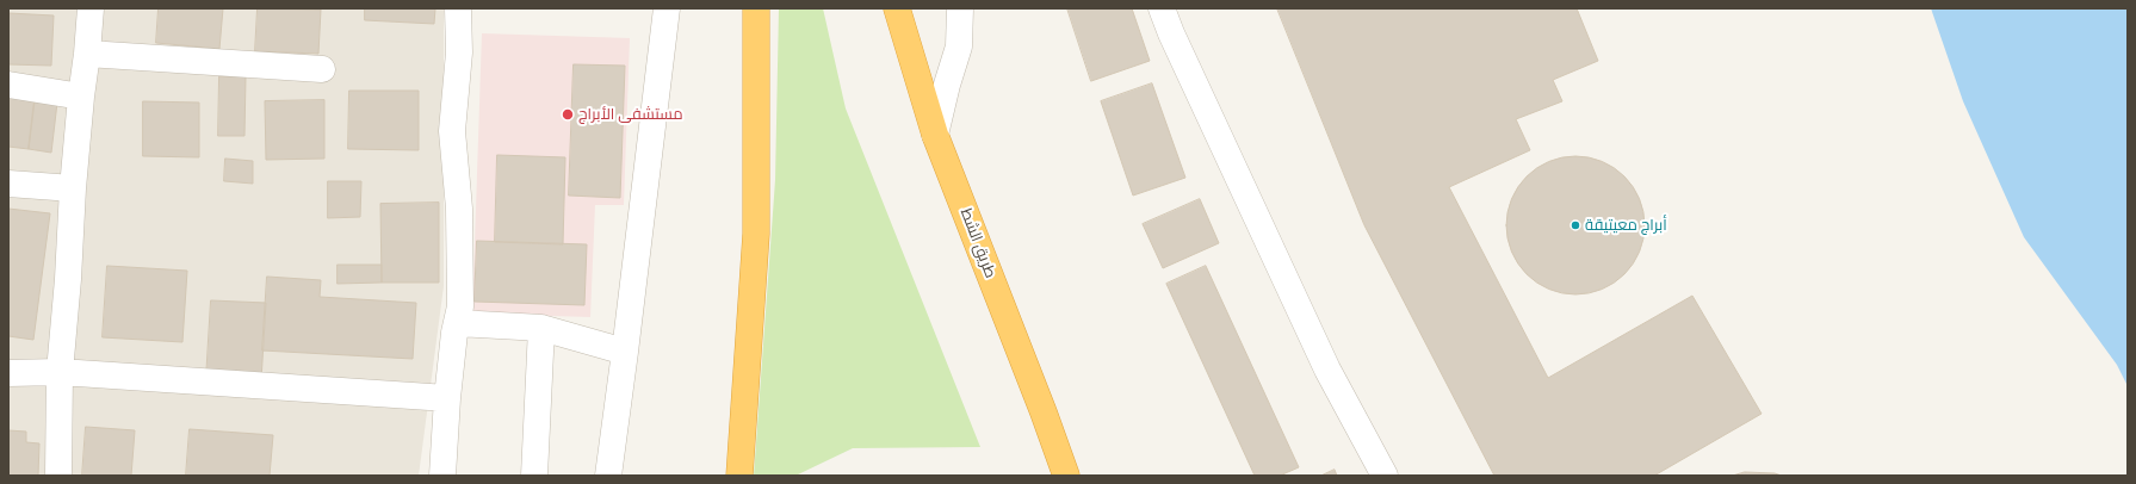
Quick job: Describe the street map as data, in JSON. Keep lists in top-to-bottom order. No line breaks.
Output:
{"streets":{"highway":["طريق الشط"]},"places":["مستشفى الأبراج","أبراج معيتيقة"]}
